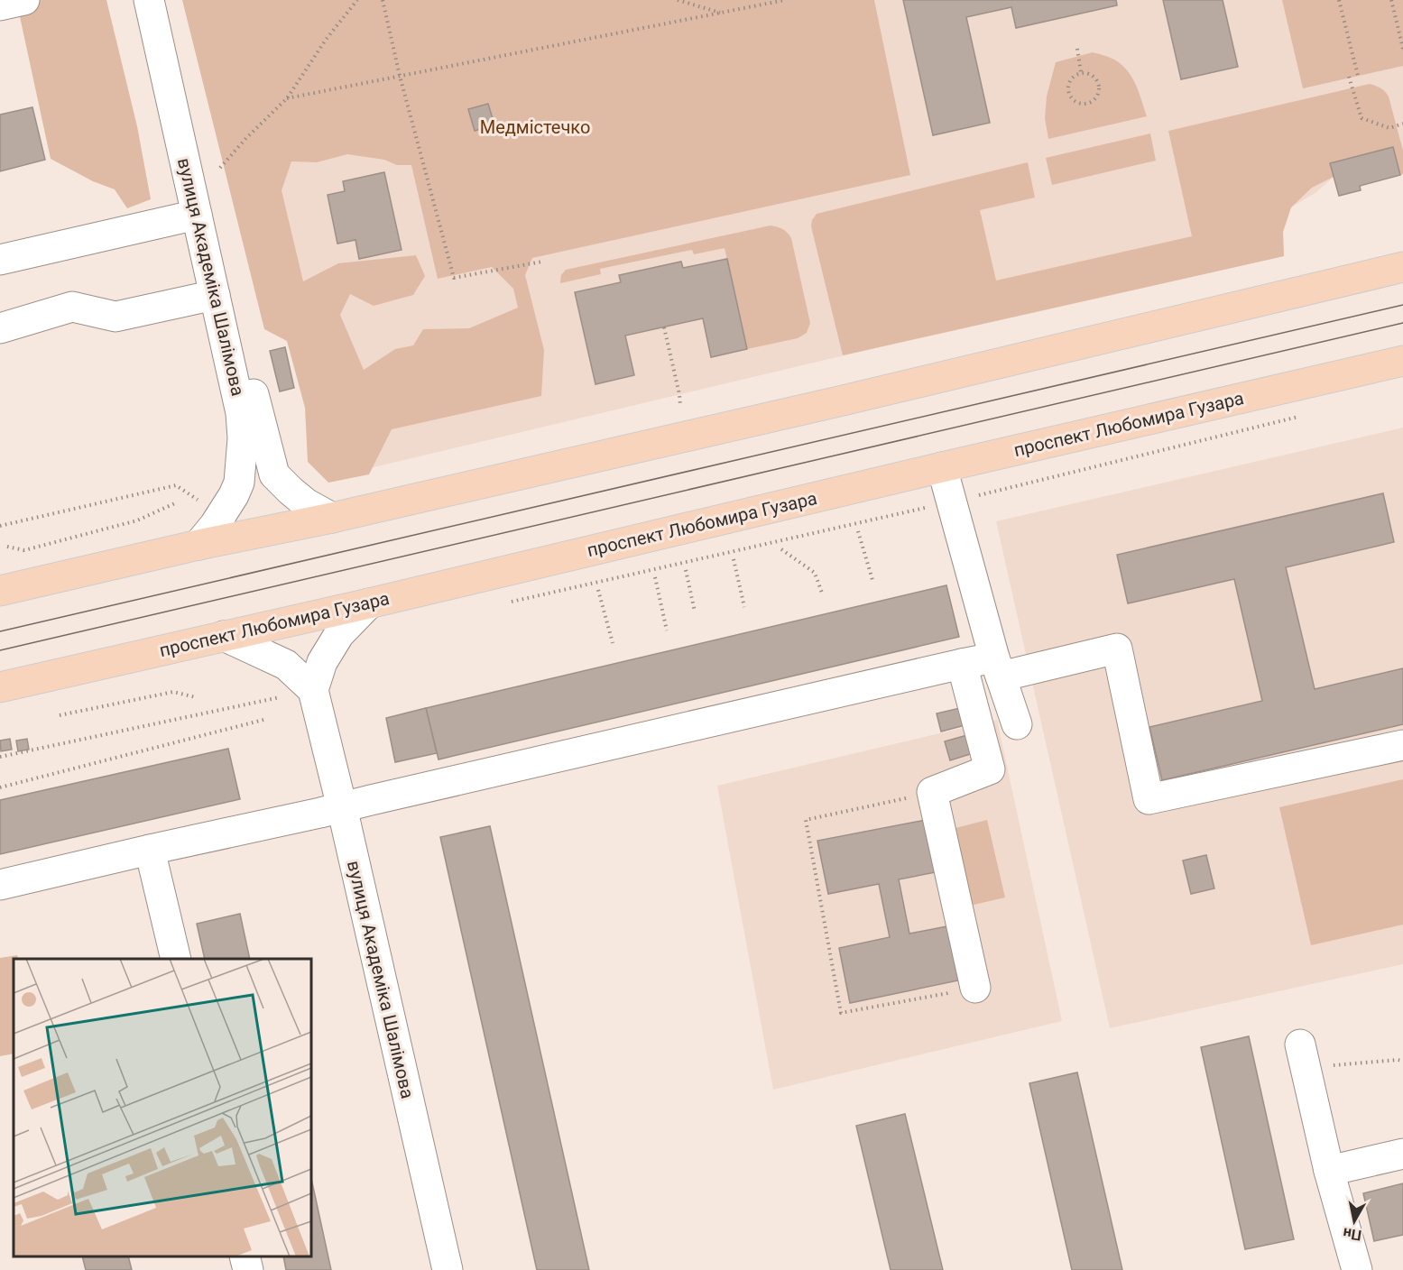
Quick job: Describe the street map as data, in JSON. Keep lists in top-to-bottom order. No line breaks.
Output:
{"streets":{"main road":["проспект Любомира Гузара"],"street":["вулиця Академіка Шалімова"]},"parks":["Медмістечко"],"north":"bottom"}
